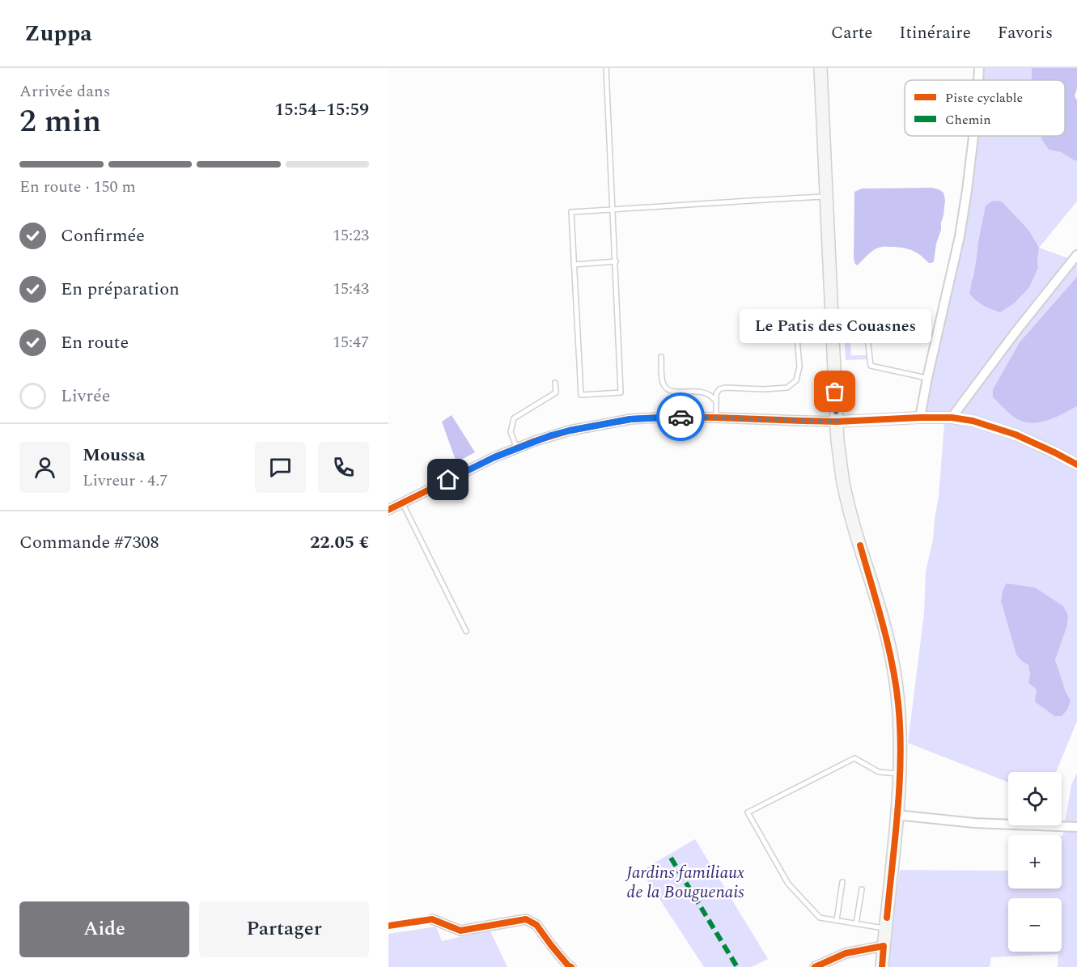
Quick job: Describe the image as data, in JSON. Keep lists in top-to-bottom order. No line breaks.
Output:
{"parks":["Jardins familiaux de la Bouguenais"],"places":["Le Patis des Couasnes"],"legend":["Piste cyclable","Chemin"],"page":{"header":"Zuppa","nav":["Carte","Itinéraire","Favoris"],"heading":["2 min","Arrivée dans","15:54–15:59"],"panel":["Moussa","Livreur · 4.7","Commande #7308","22.05 €"],"bar":"En route · 150 m","list":[["Confirmée","15:23"],["En préparation","15:43"],["En route","15:47"],"Livrée"],"bubble":"Le Patis des Couasnes","map_buttons":["+","−"],"buttons":["Aide","Partager"]}}
